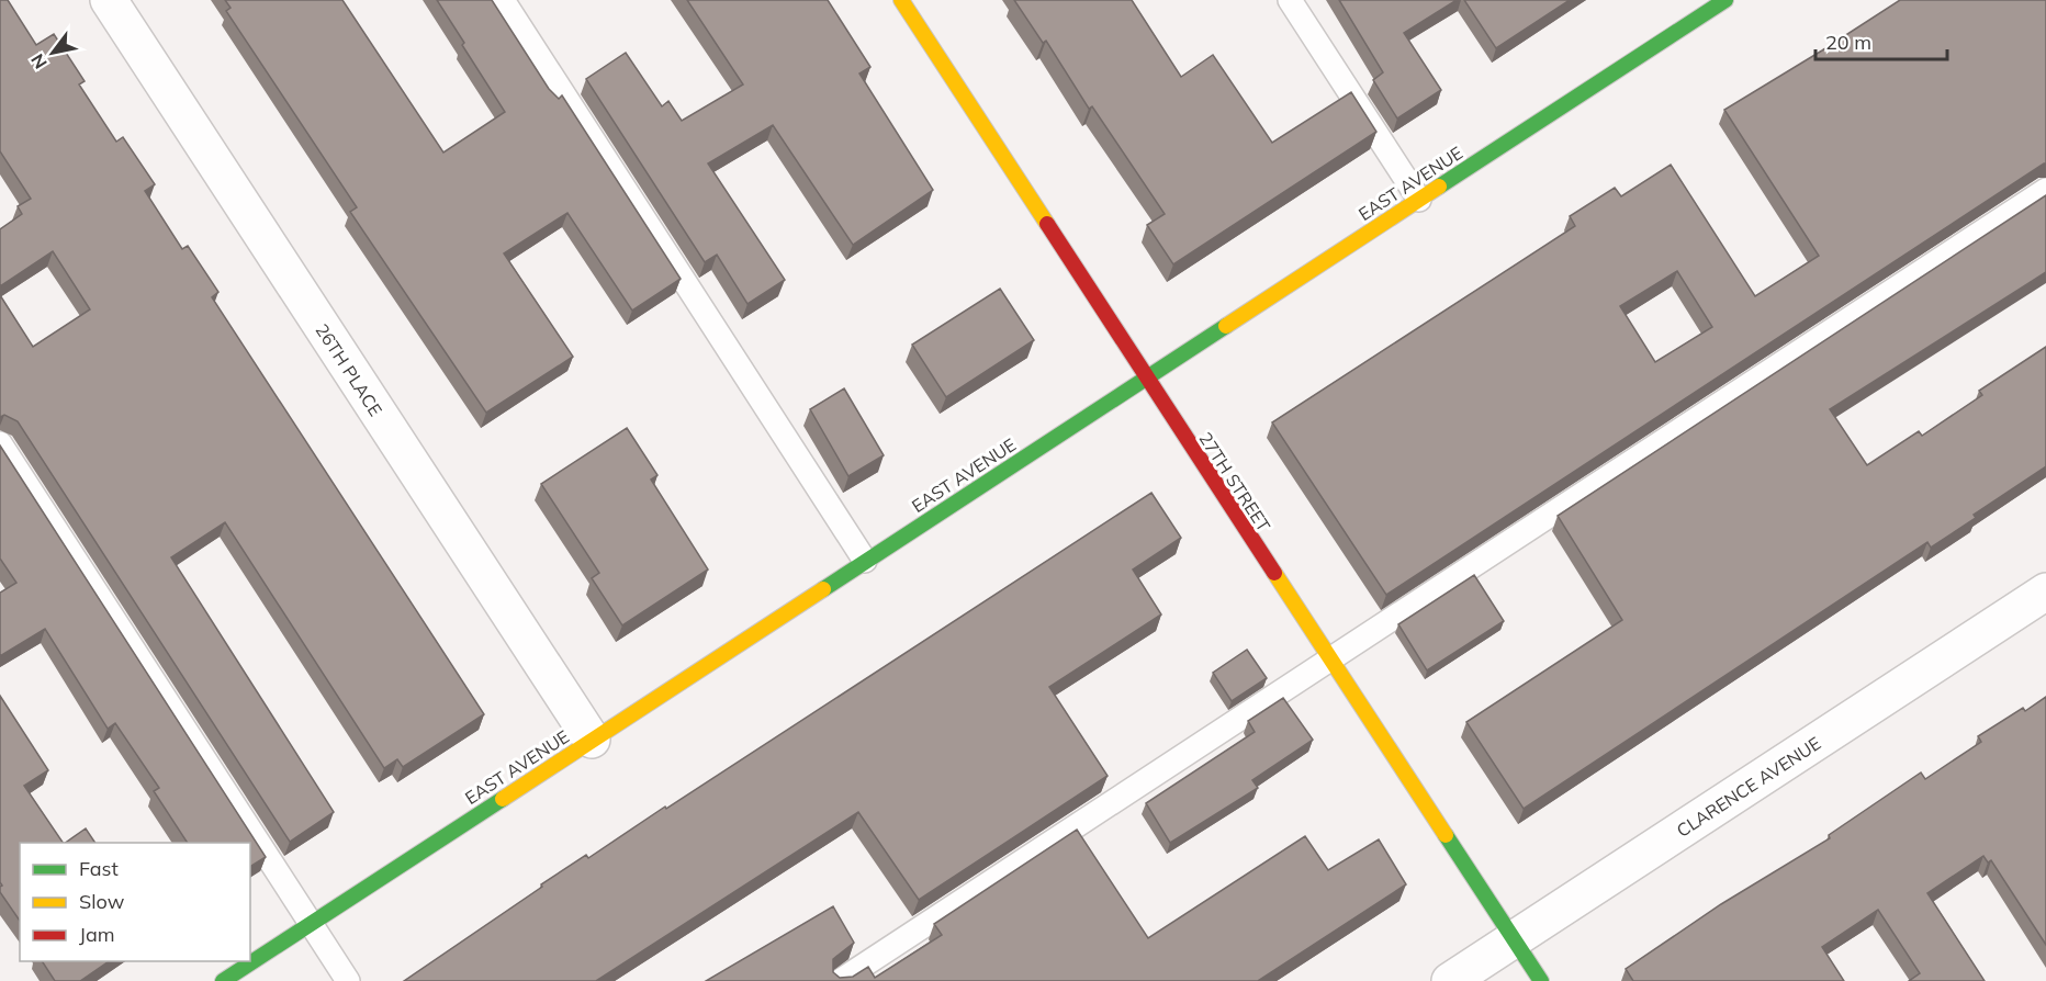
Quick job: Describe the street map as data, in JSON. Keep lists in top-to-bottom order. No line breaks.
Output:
{"streets":{"street":["EAST AVENUE","26TH PLACE","27TH STREET","CLARENCE AVENUE"]},"crossings":[["EAST AVENUE","26TH PLACE"],["EAST AVENUE","27TH STREET"],["27TH STREET","CLARENCE AVENUE"]],"legend":["Fast","Slow","Jam"],"scale_bar":"20 m","north":"bottom left"}
